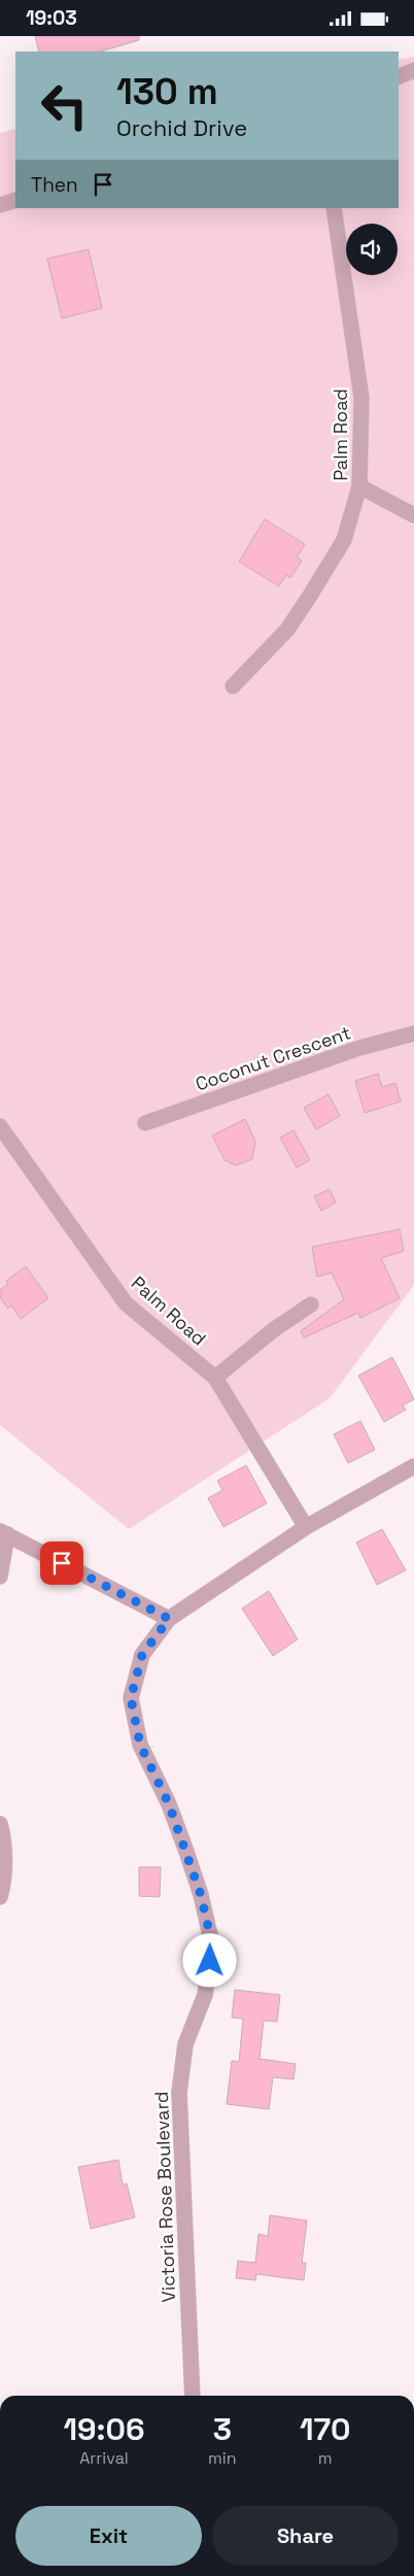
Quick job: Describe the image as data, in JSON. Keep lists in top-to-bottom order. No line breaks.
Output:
{"streets":{"street":["Palm Road","Coconut Crescent","Victoria Rose Boulevard"]},"crossings":[["Palm Road","Victoria Rose Boulevard"]],"page":{"status":"19:03","turn":["130 m","Orchid Drive"],"then":"Then","eta":["19:06","Arrival","3","min","170","m"],"buttons":["Exit","Share"]}}
